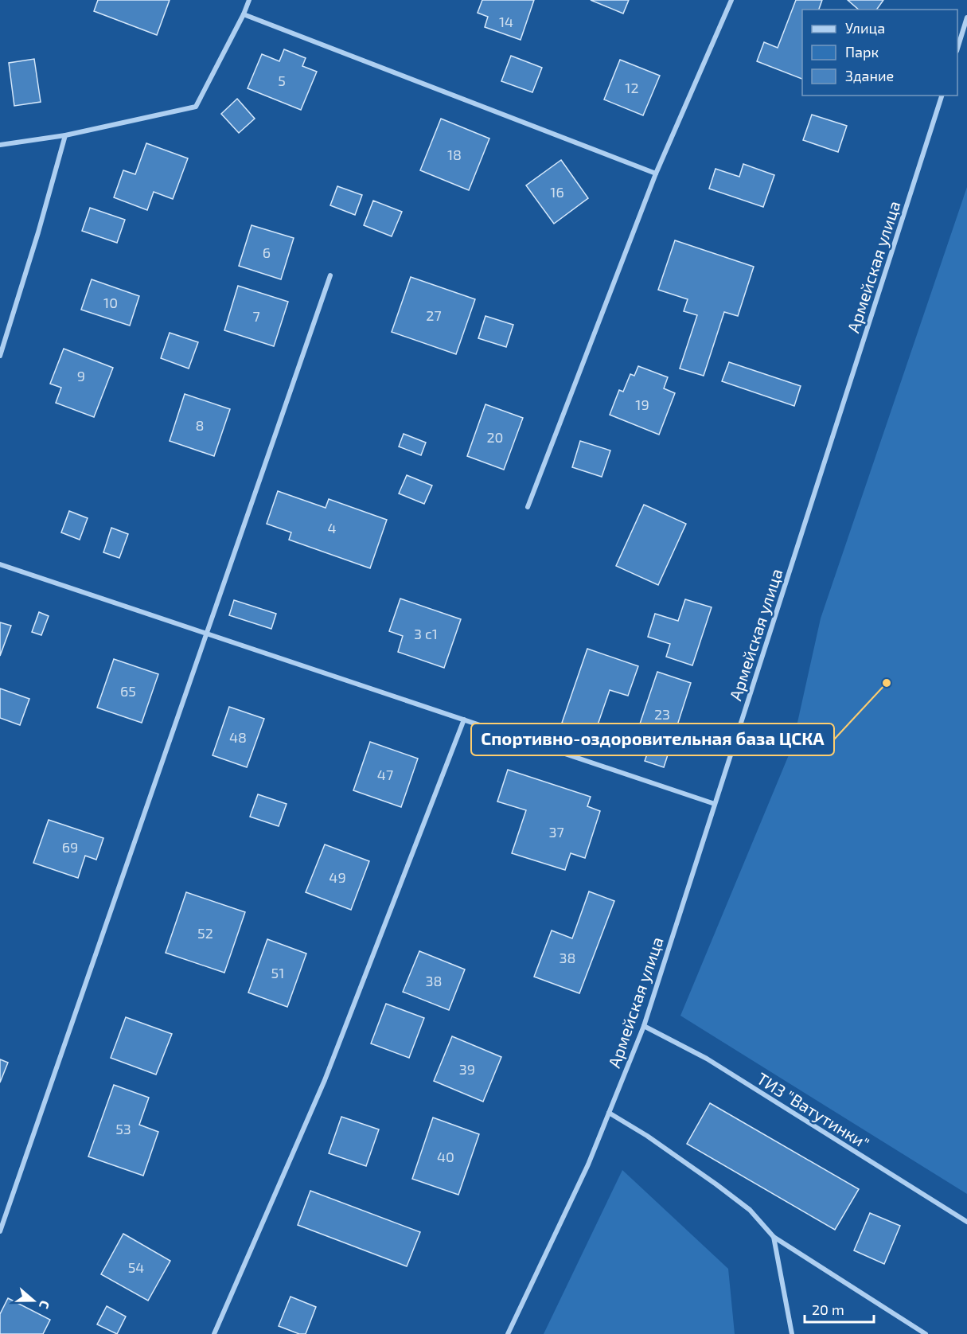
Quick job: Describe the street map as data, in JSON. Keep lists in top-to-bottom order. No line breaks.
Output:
{"streets":{"street":["Армейская улица","ТИЗ \"Ватутинки\""]},"crossings":[["Армейская улица","ТИЗ \"Ватутинки\""]],"places":["Спортивно-оздоровительная база ЦСКА"],"house_numbers":["14","5","12","18","16","6","10","27","7","9","19","8","20","4","3 с1","65","23","48","47","37","69","49","52","38","51","38","39","53","40","54"],"legend":["Улица","Парк","Здание"],"scale_bar":"20 m","north":"right"}
